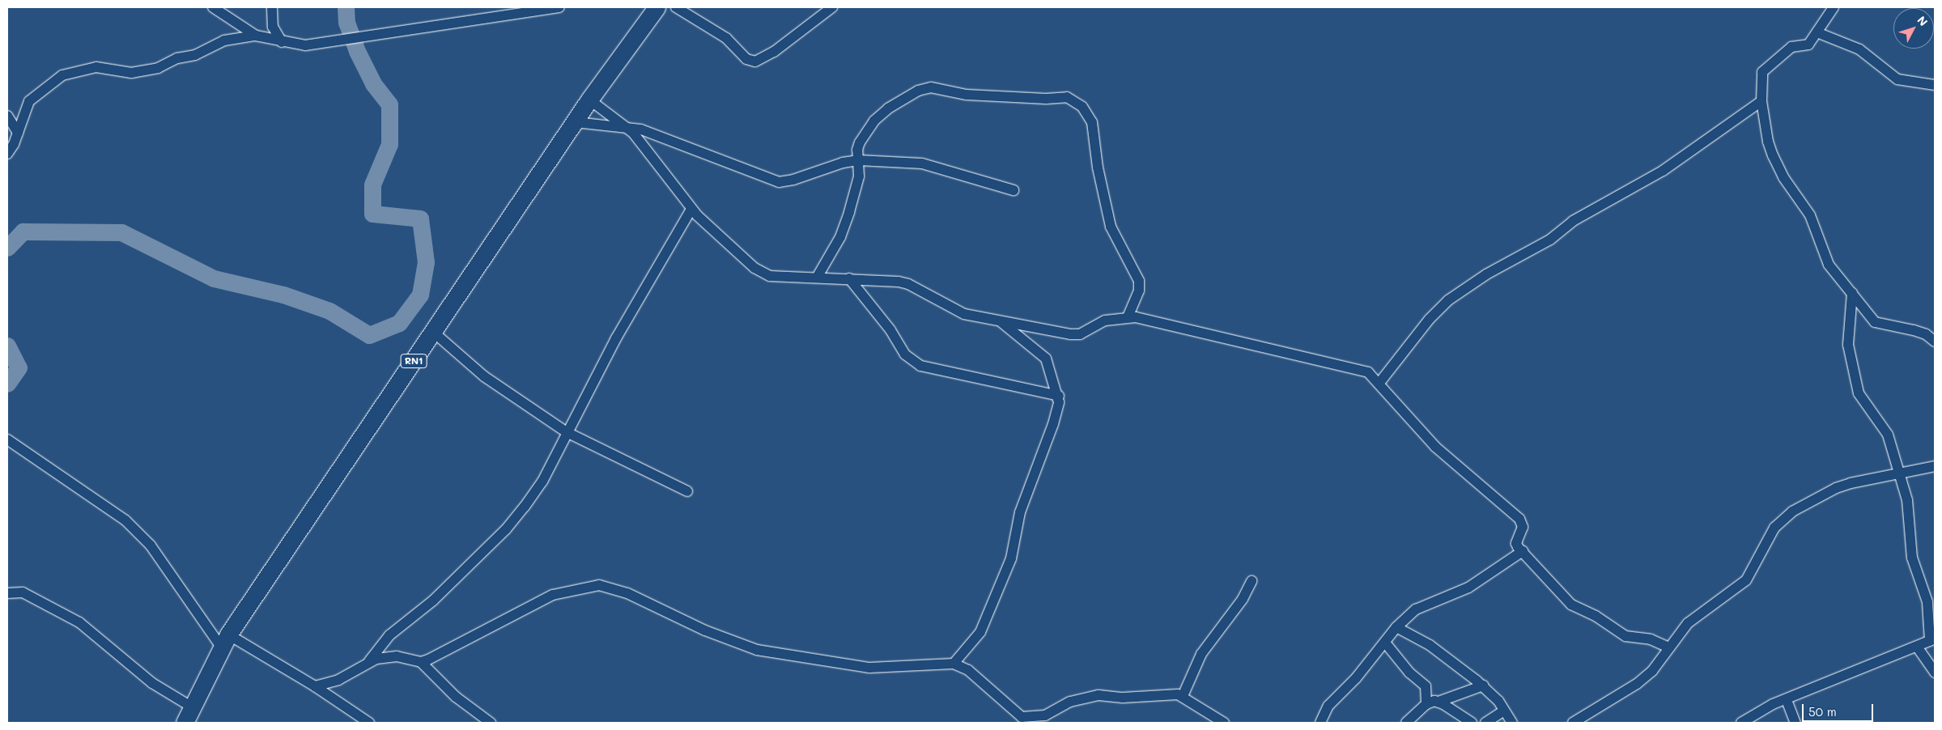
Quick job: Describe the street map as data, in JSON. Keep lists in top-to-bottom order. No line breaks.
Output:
{"streets":{"highway":["RN1"]},"scale_bar":"50 m","north":"top right"}
